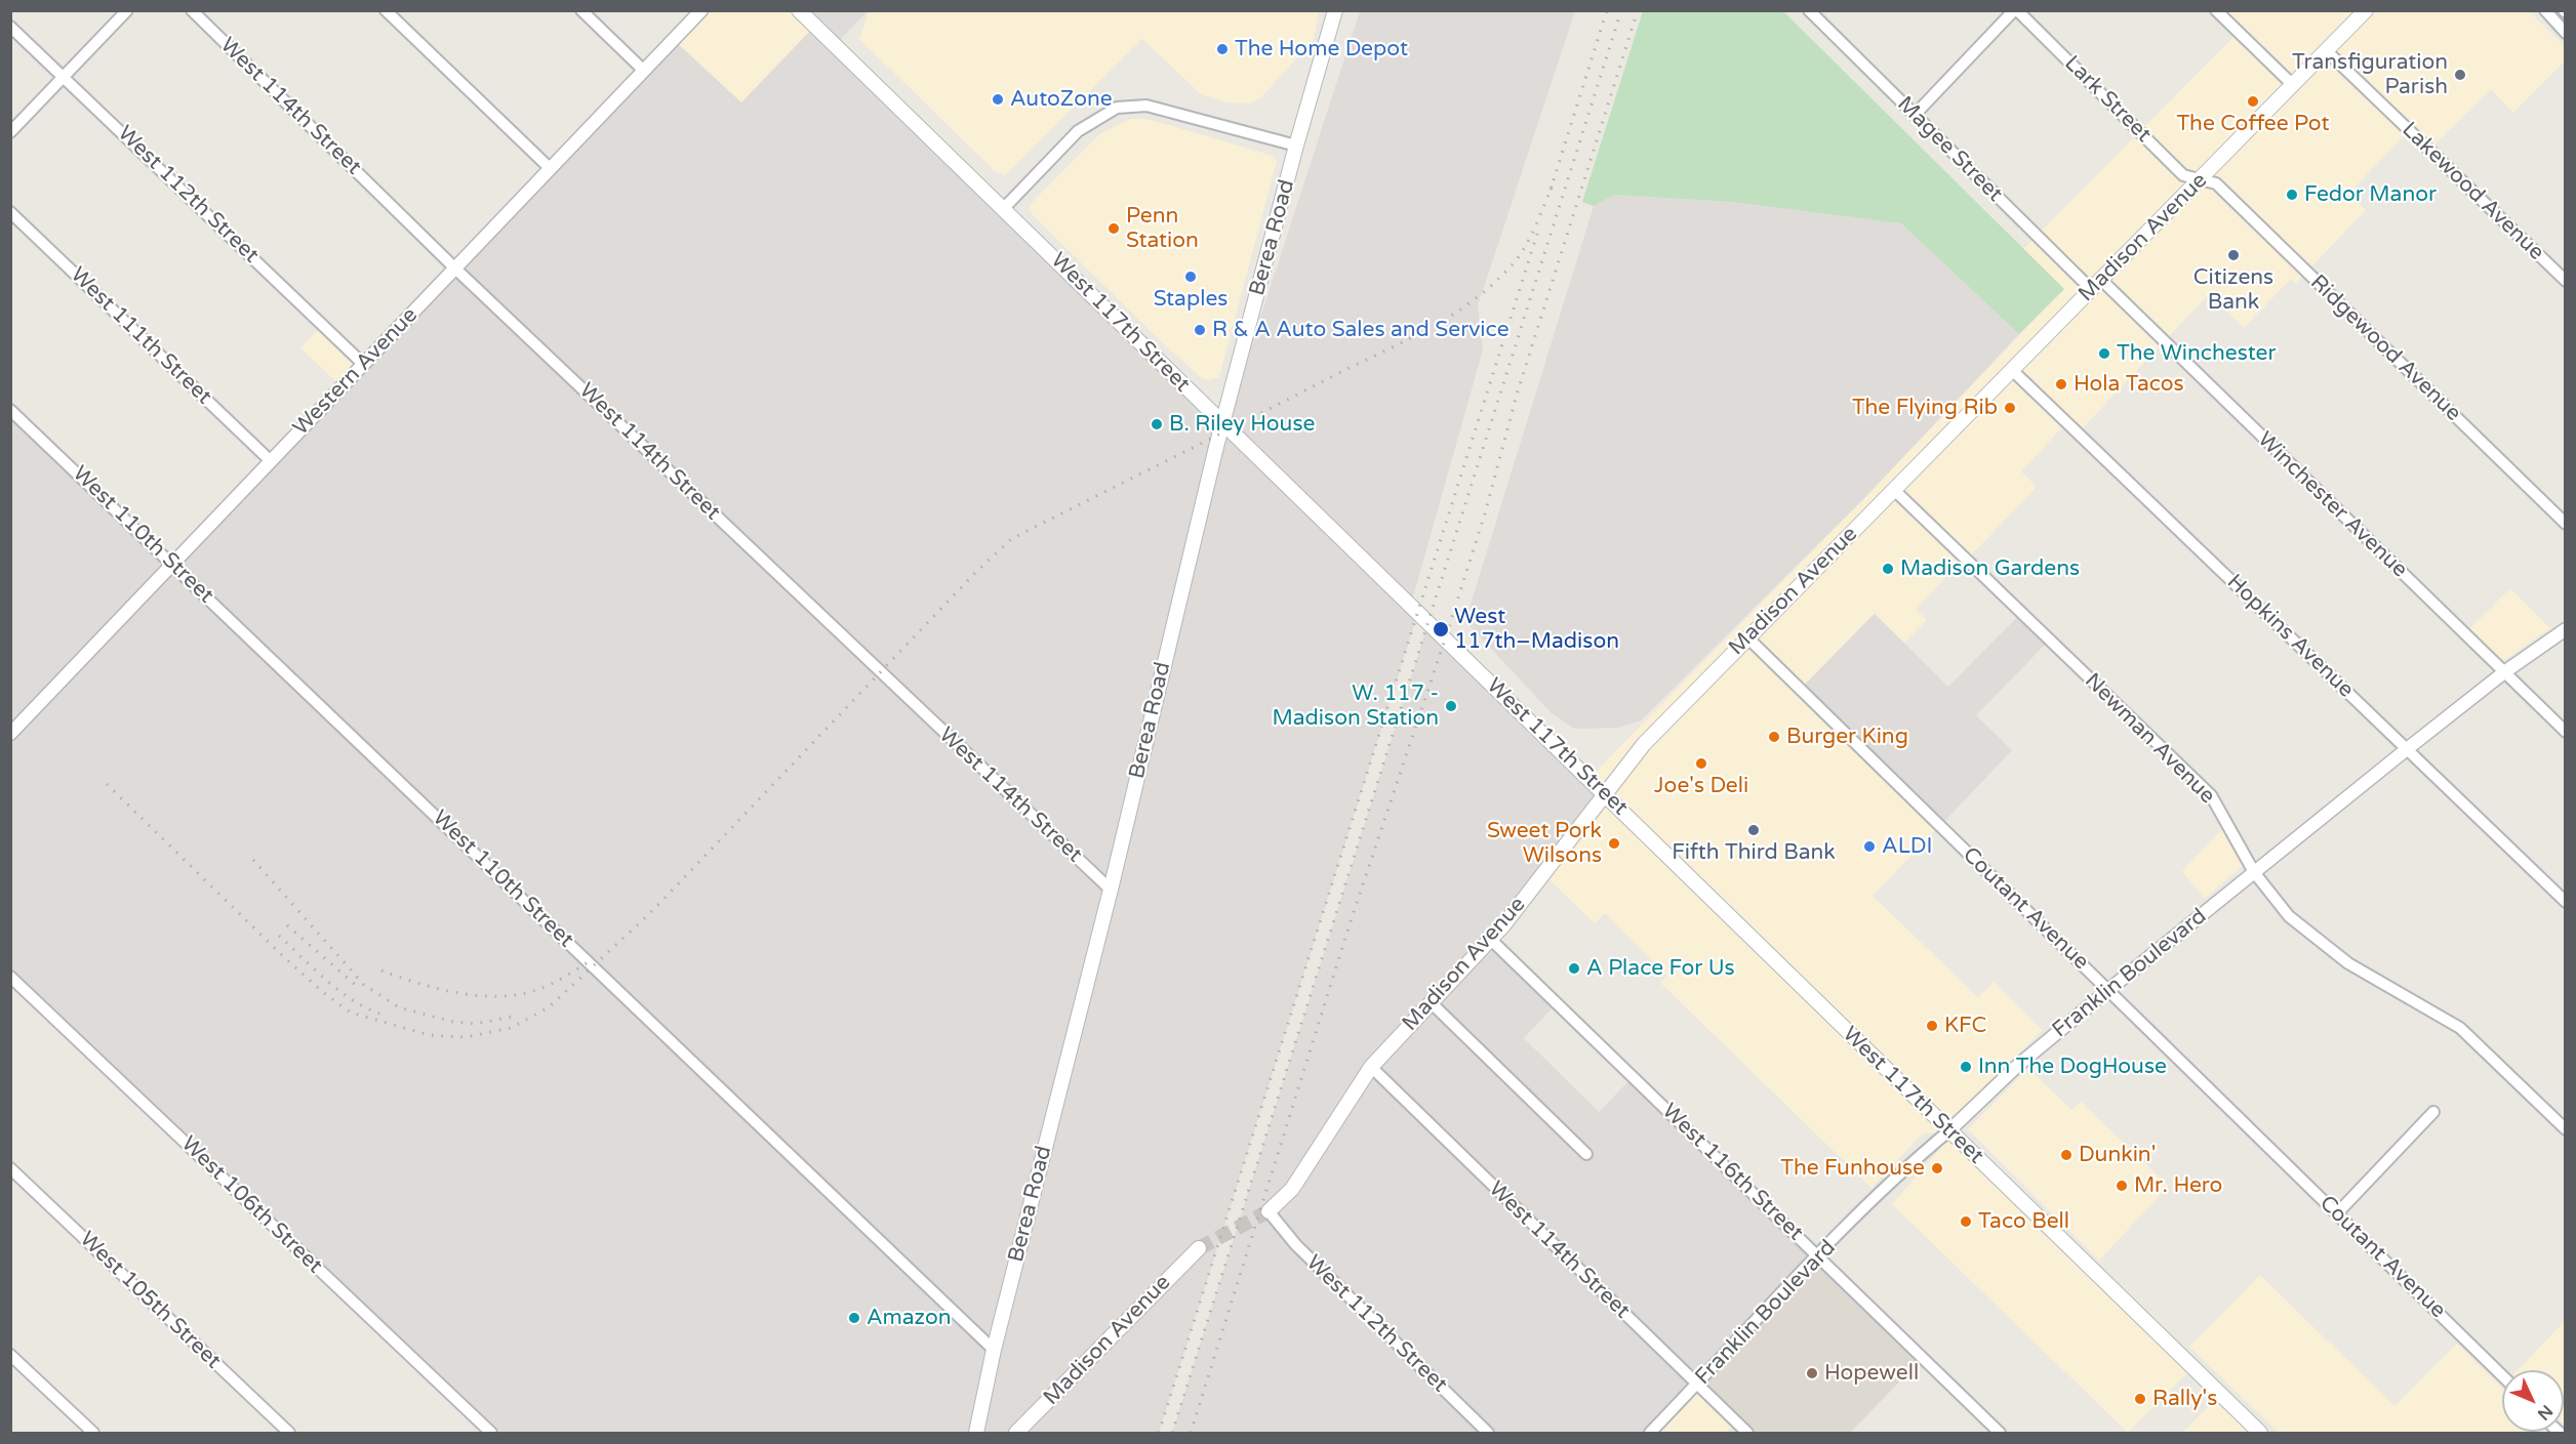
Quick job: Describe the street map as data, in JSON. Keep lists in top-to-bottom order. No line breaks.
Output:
{"streets":{"main road":["Berea Road","Madison Avenue","West 117th Street"],"street":["Lark Street","West 114th Street","Magee Street","Lakewood Avenue","West 112th Street","West 111th Street","Ridgewood Avenue","Western Avenue","Winchester Avenue","West 110th Street","Hopkins Avenue","Newman Avenue","Coutant Avenue","Franklin Boulevard","West 116th Street","West 106th Street","West 105th Street"]},"crossings":[["Lark Street","Madison Avenue"],["Lark Street","Ridgewood Avenue"],["West 114th Street","Berea Road"],["West 114th Street","Madison Avenue"],["West 114th Street","Western Avenue"],["West 114th Street","Franklin Boulevard"],["Magee Street","Madison Avenue"],["Magee Street","Winchester Avenue"],["Lakewood Avenue","Madison Avenue"],["West 112th Street","Madison Avenue"],["West 112th Street","Western Avenue"],["Berea Road","West 117th Street"],["Berea Road","West 110th Street"],["Madison Avenue","West 117th Street"],["Madison Avenue","Ridgewood Avenue"],["Madison Avenue","Winchester Avenue"],["Madison Avenue","Hopkins Avenue"],["Madison Avenue","Newman Avenue"],["Madison Avenue","Coutant Avenue"],["Madison Avenue","West 116th Street"],["West 117th Street","Franklin Boulevard"],["West 111th Street","Western Avenue"],["Western Avenue","West 110th Street"],["Winchester Avenue","Franklin Boulevard"],["Hopkins Avenue","Franklin Boulevard"],["Newman Avenue","Franklin Boulevard"],["Coutant Avenue","Franklin Boulevard"],["Franklin Boulevard","West 116th Street"]],"places":["The Home Depot","Transfiguration Parish","AutoZone","The Coffee Pot","Fedor Manor","Penn Station","Citizens Bank","Staples","R & A Auto Sales and Service","The Winchester","Hola Tacos","The Flying Rib","B. Riley House","Madison Gardens","West 117th–Madison","W. 117 - Madison Station","Burger King","Joe's Deli","Fifth Third Bank","Sweet Pork Wilsons","ALDI","A Place For Us","KFC","Inn The DogHouse","Dunkin'","The Funhouse","Mr. Hero","Taco Bell","Amazon","Hopewell","Rally's"],"north":"bottom right"}
